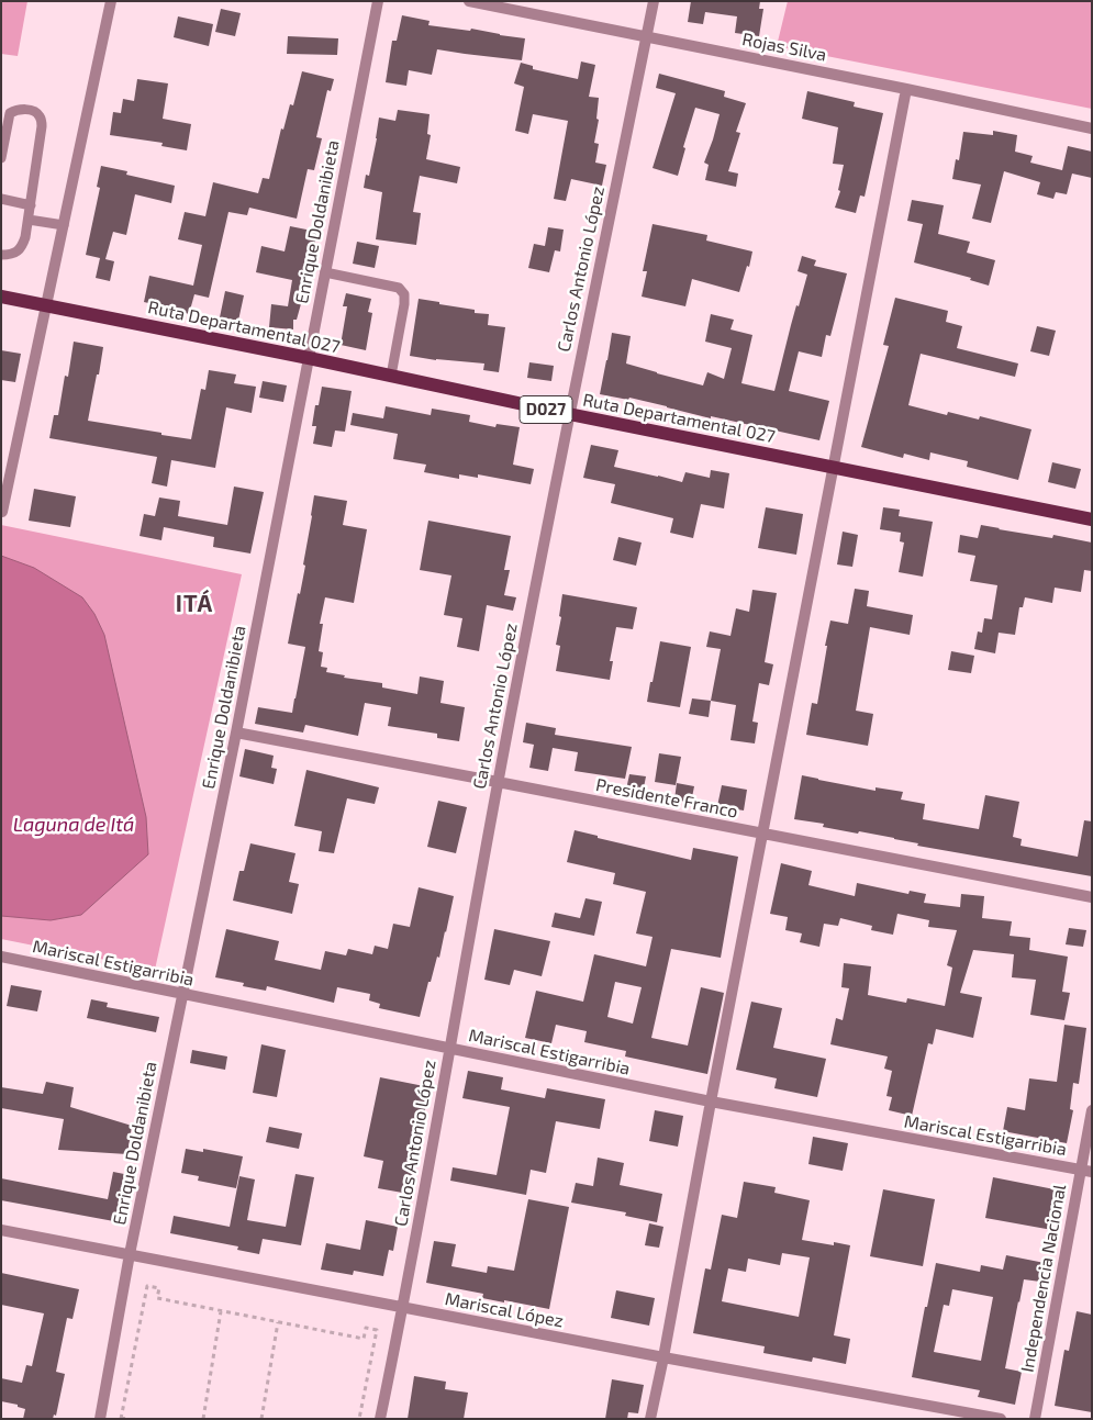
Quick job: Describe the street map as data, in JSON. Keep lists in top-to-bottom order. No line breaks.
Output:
{"streets":{"main road":["Ruta Departamental 027","D027"],"street":["Rojas Silva","Enrique Doldanibieta","Carlos Antonio López","Presidente Franco","Mariscal Estigarribia","Independencia Nacional","Mariscal López"]},"crossings":[["Rojas Silva","Carlos Antonio López"],["Enrique Doldanibieta","Ruta Departamental 027"],["Enrique Doldanibieta","Presidente Franco"],["Enrique Doldanibieta","Mariscal Estigarribia"],["Enrique Doldanibieta","Mariscal López"],["Carlos Antonio López","Ruta Departamental 027"],["Carlos Antonio López","Presidente Franco"],["Carlos Antonio López","Mariscal Estigarribia"],["Carlos Antonio López","Mariscal López"],["Mariscal Estigarribia","Independencia Nacional"]],"districts":["ITÁ"],"water":["Laguna de Itá"]}
